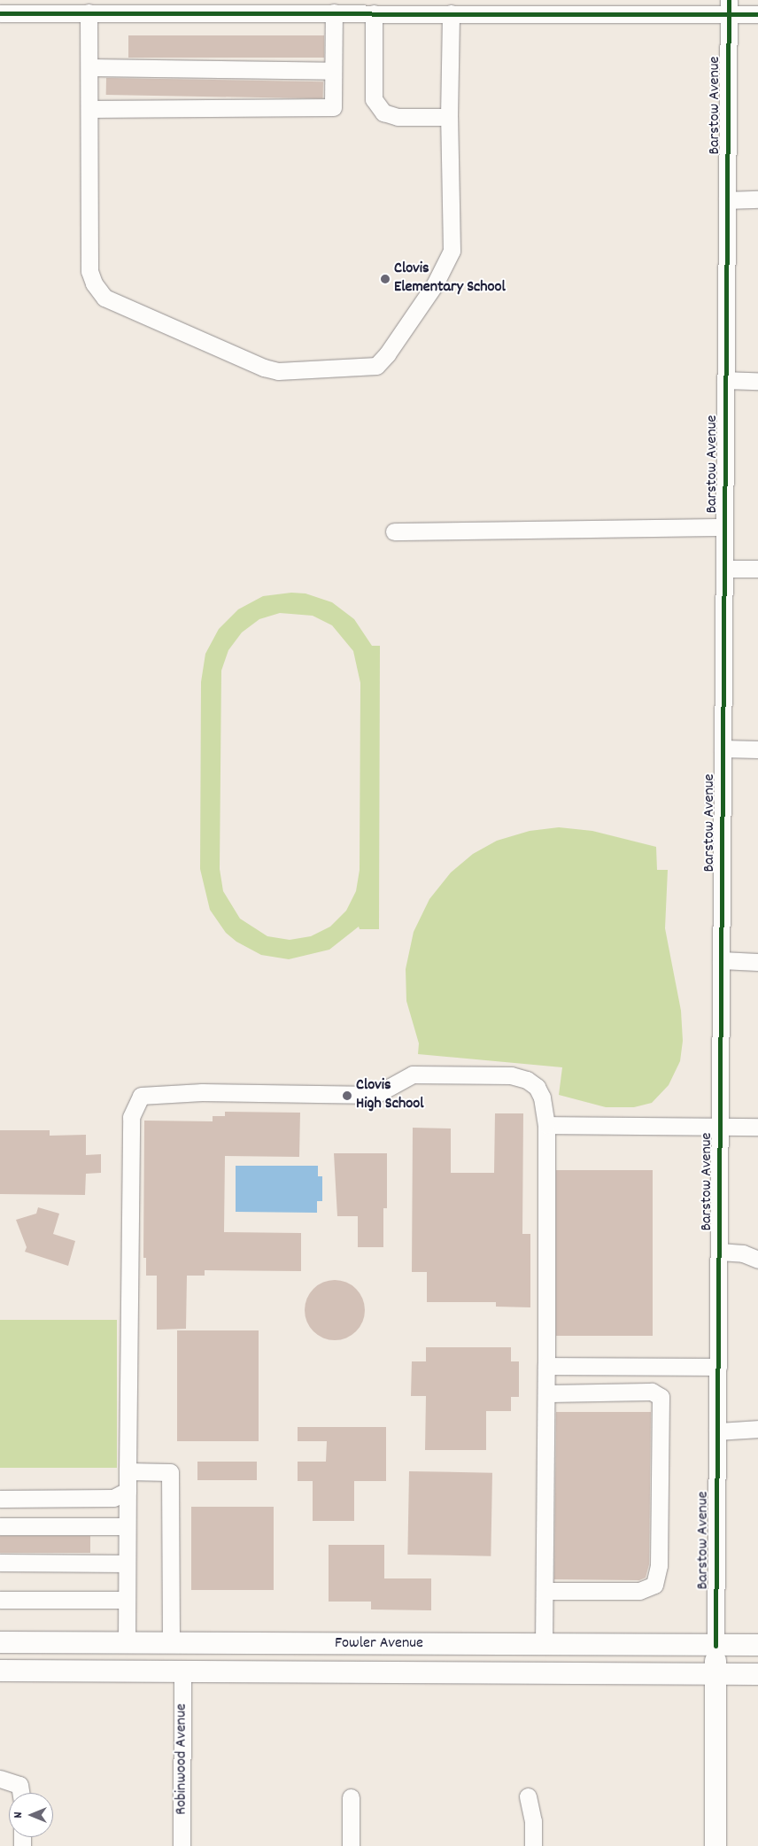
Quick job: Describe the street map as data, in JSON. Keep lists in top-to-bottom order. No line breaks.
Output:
{"streets":{"main road":["Barstow Avenue","Fowler Avenue"],"street":["Robinwood Avenue"]},"crossings":[["Barstow Avenue","Fowler Avenue"],["Fowler Avenue","Robinwood Avenue"]],"places":["Clovis Elementary School","Clovis High School"],"north":"left"}
